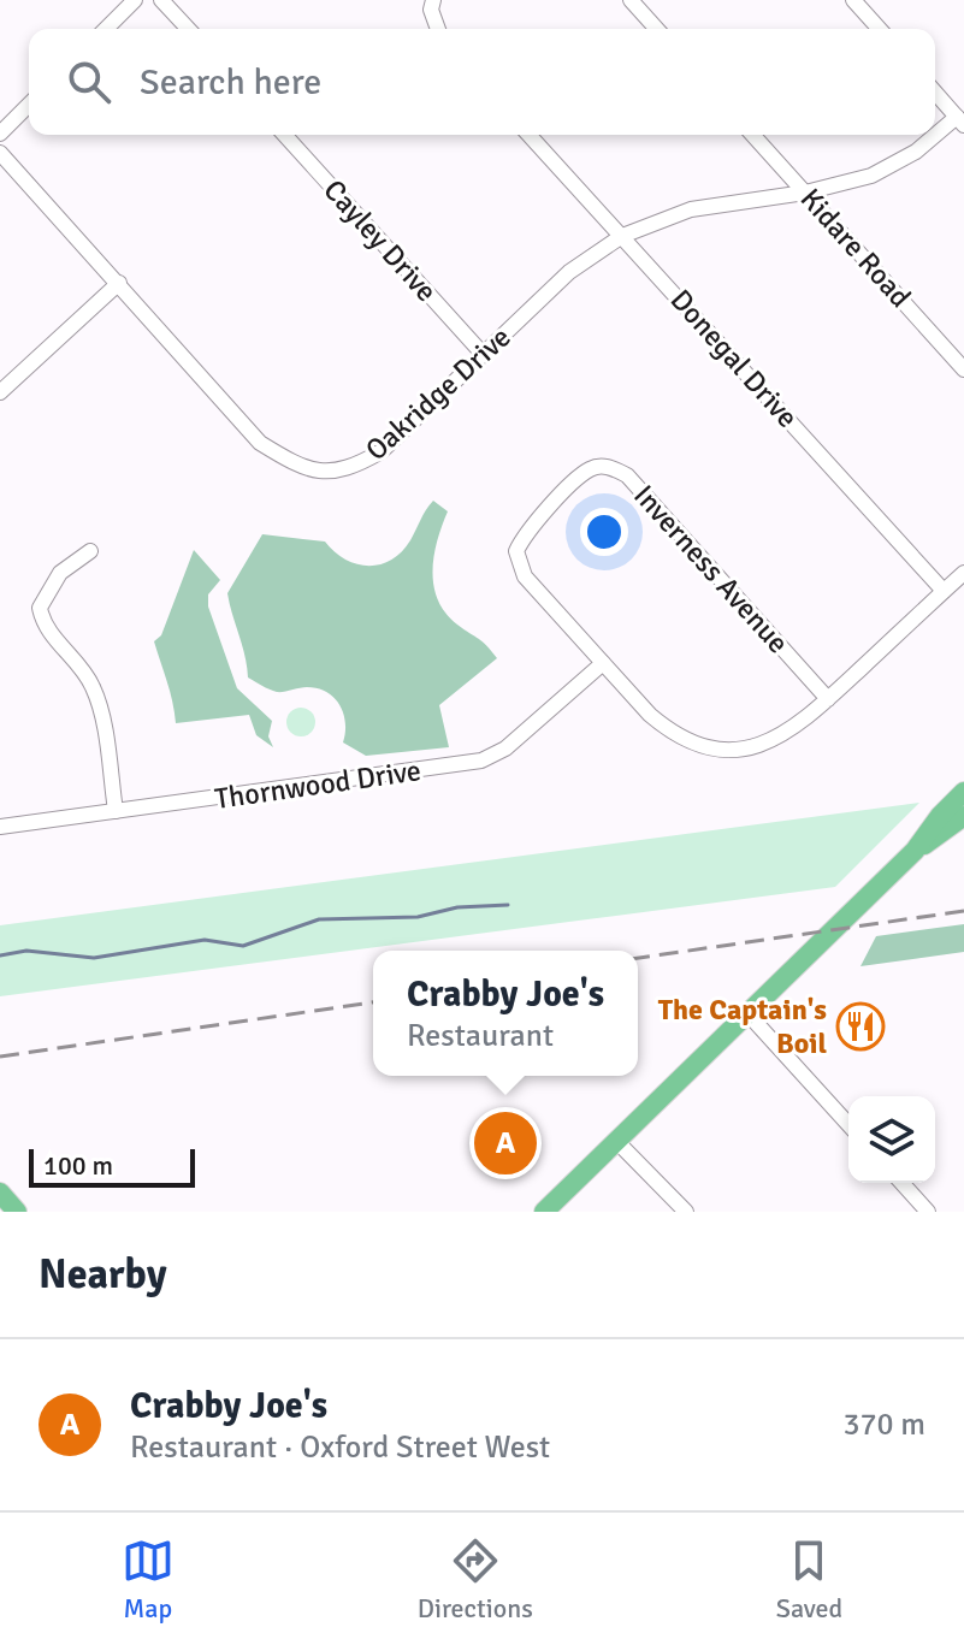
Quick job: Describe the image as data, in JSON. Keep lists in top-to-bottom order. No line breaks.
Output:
{"streets":{"street":["Cayley Drive","Kidare Road","Donegal Drive","Oakridge Drive","Inverness Avenue","Thornwood Drive"]},"crossings":[["Cayley Drive","Oakridge Drive"],["Kidare Road","Oakridge Drive"],["Donegal Drive","Oakridge Drive"],["Donegal Drive","Inverness Avenue"],["Inverness Avenue","Thornwood Drive"]],"places":{"restaurant":["The Captain's Boil"]},"scale_bar":"100 m","page":{"search":"Search here","popup":["Crabby Joe's","Restaurant"],"pins":"A","scale":"100 m","heading":"Nearby","list":[{"mark":"A","name":"Crabby Joe's","note":"Restaurant · Oxford Street West","value":"370 m"}],"nav":["Map","Directions","Saved"]}}
